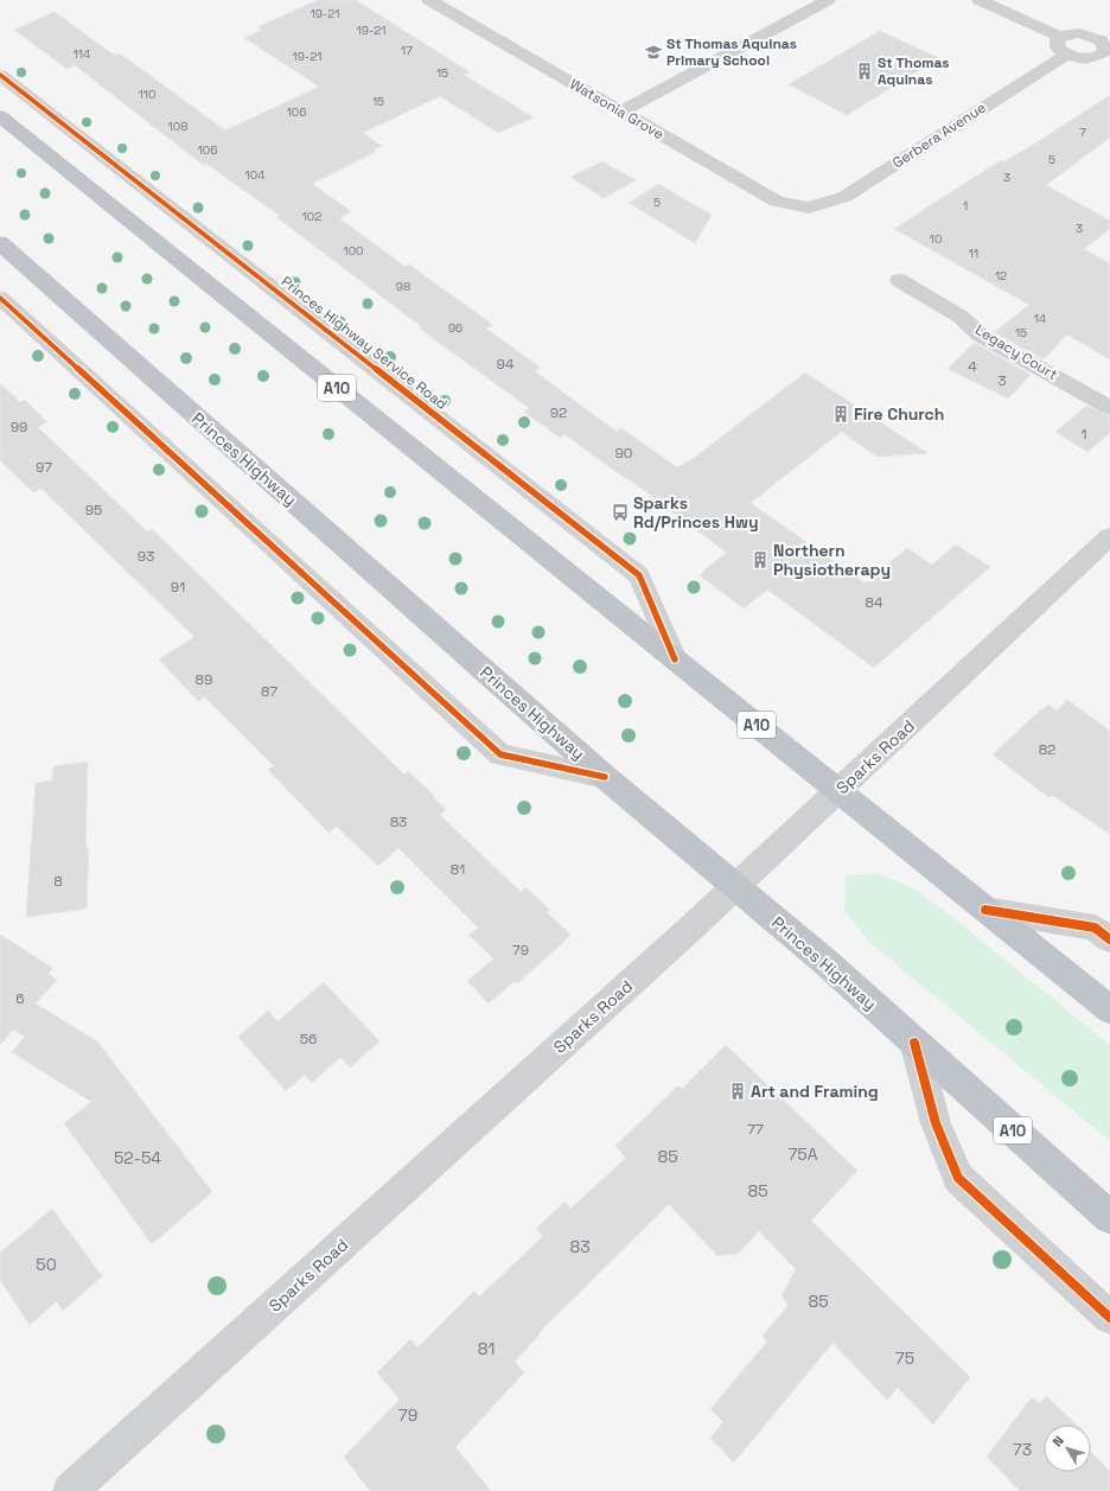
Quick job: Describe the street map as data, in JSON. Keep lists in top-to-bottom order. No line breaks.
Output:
{"streets":{"highway":["A10","Princes Highway"],"street":["Watsonia Grove","Gerbera Avenue","Princes Highway Service Road","Legacy Court","Sparks Road"]},"crossings":[["Watsonia Grove","Gerbera Avenue"],["Princes Highway Service Road","A10"],["A10","Sparks Road"],["Princes Highway","Sparks Road"]],"places":{"school or university":["St Thomas Aquinas Primary School"],"building":["St Thomas Aquinas","Fire Church","Northern Physiotherapy","Art and Framing"],"bus stop":["Sparks Rd/Princes Hwy"]},"house_numbers":["19-21","19-21","17","114","19-21","15","110","15","106","108","7","106","5","104","3","5","1","102","3","10","100","11","12","98","14","96","15","94","4","3","92","99","1","90","97","95","93","91","84","89","87","82","83","81","8","79","6","56","77","75A","85","52-54","85","83","50","85","81","75","79","73"],"north":"top left"}
